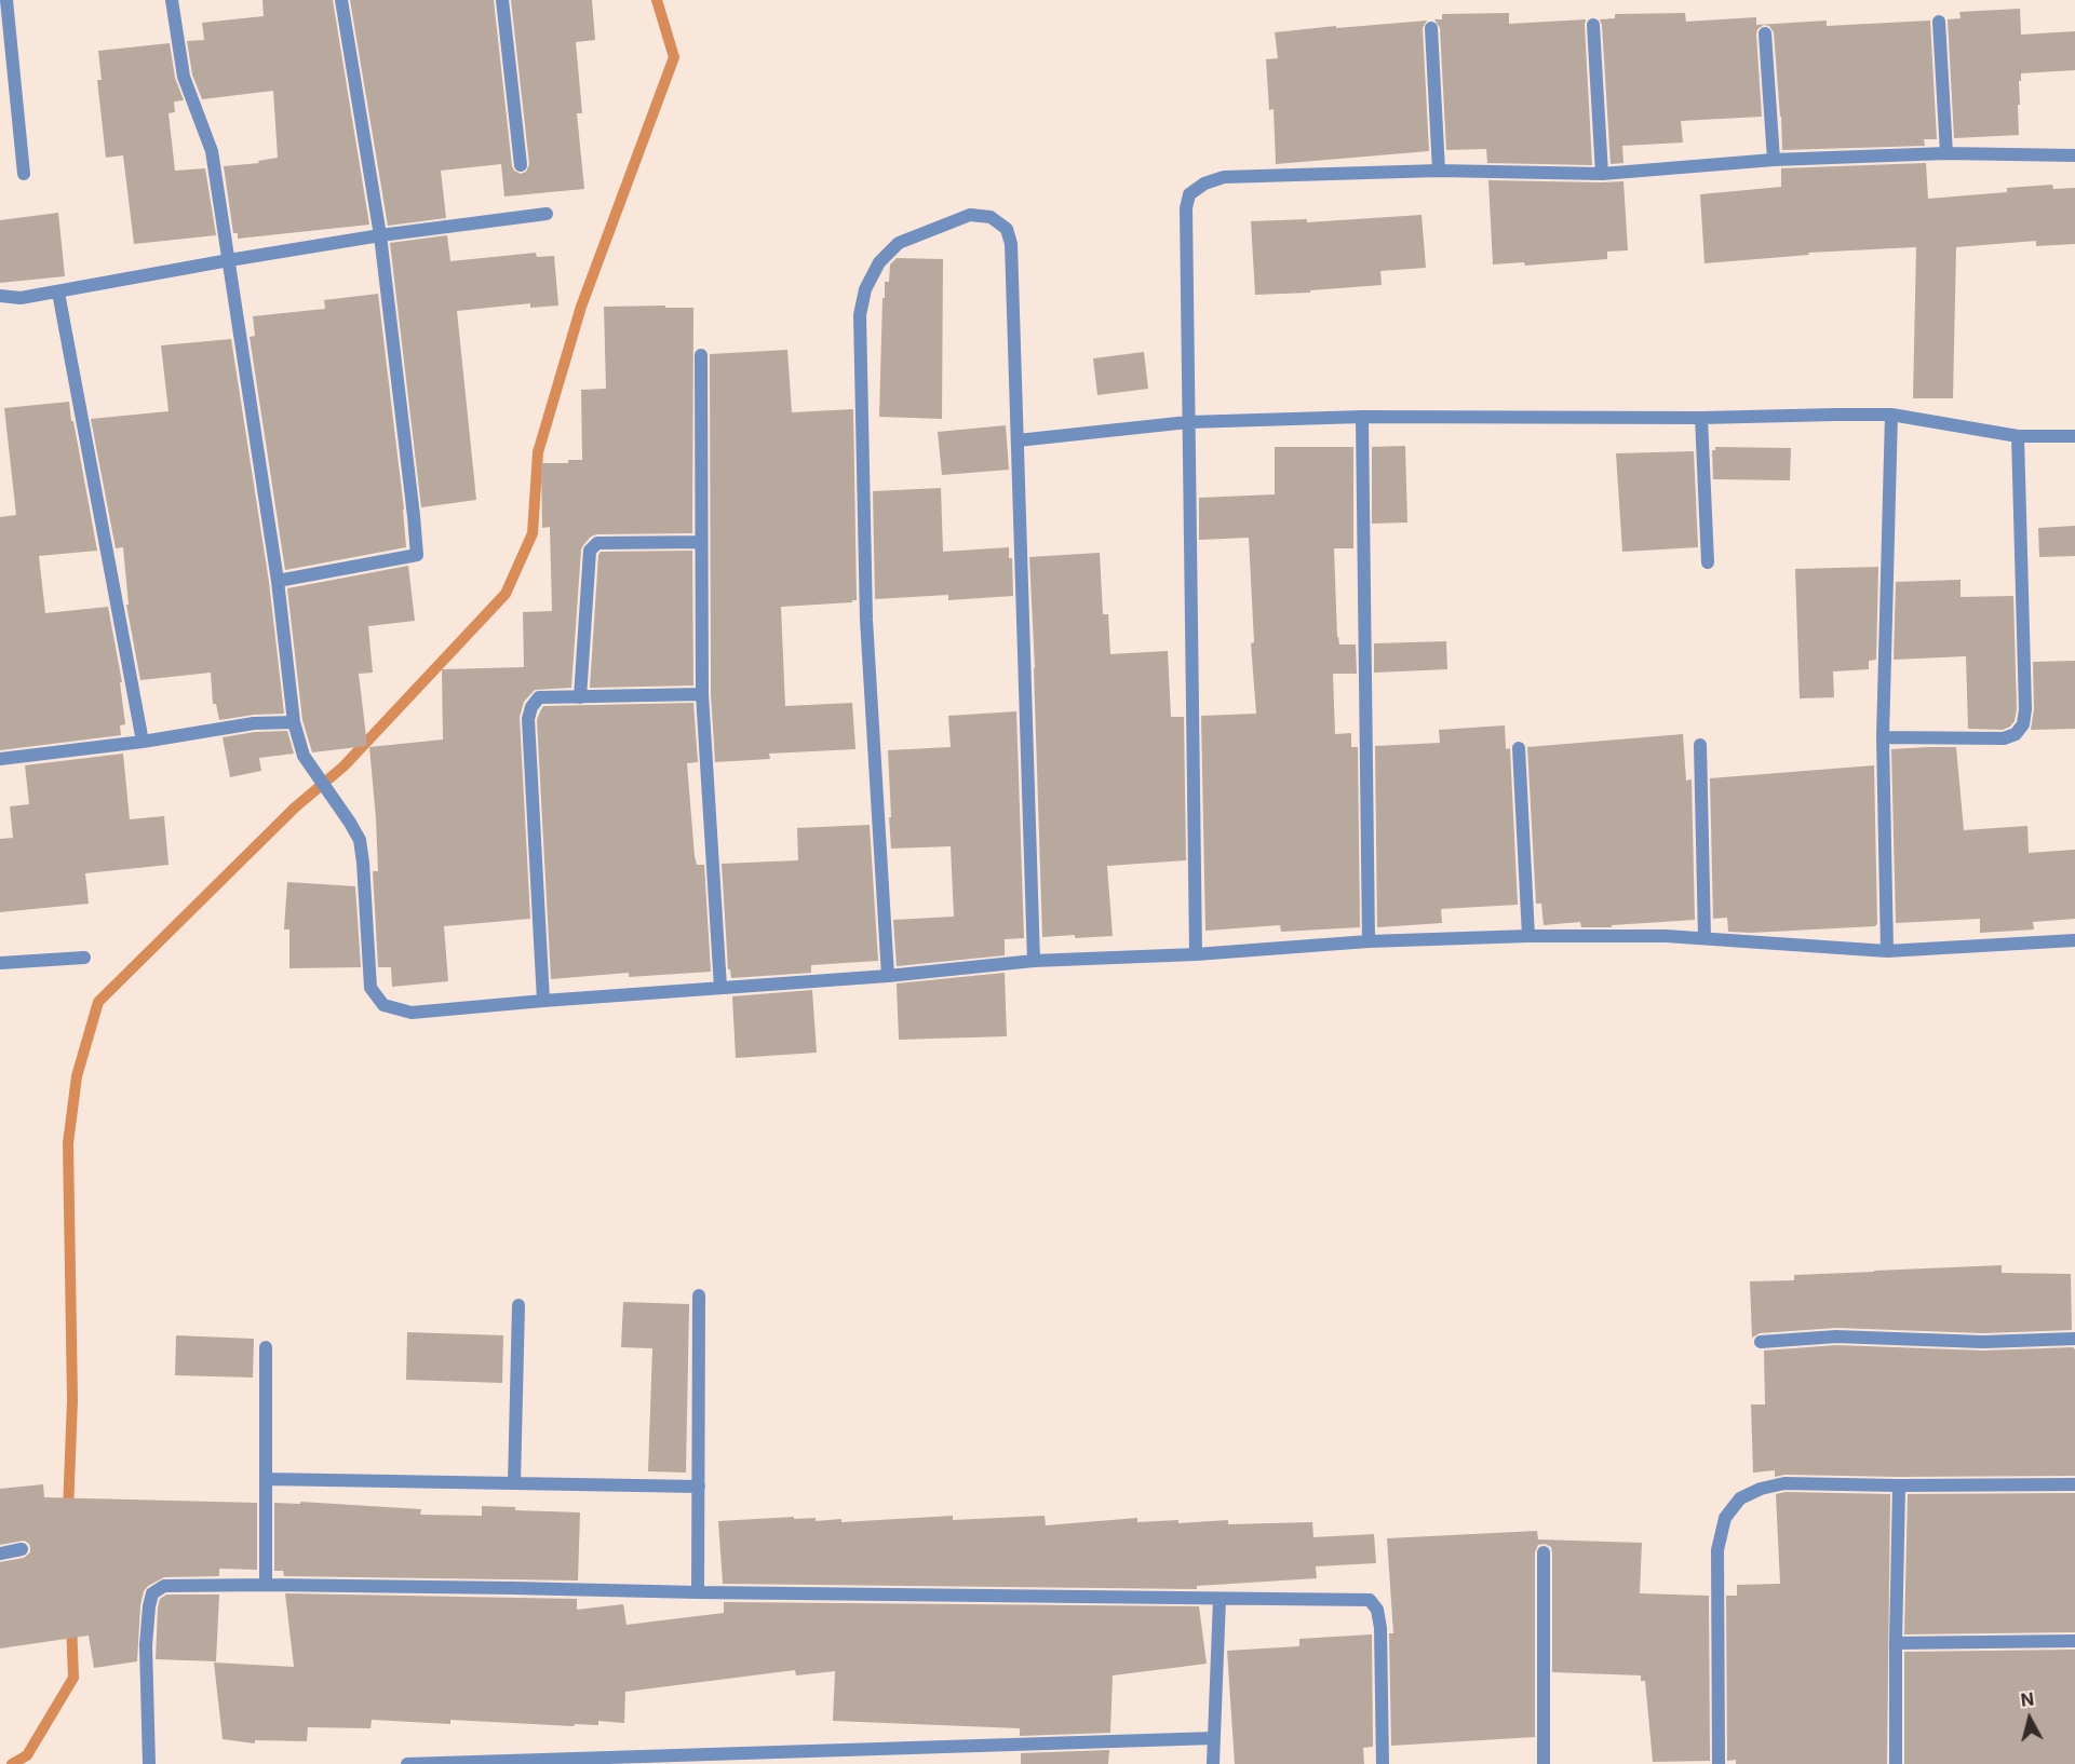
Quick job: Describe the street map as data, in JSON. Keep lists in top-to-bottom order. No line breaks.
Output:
{"north":"top"}
